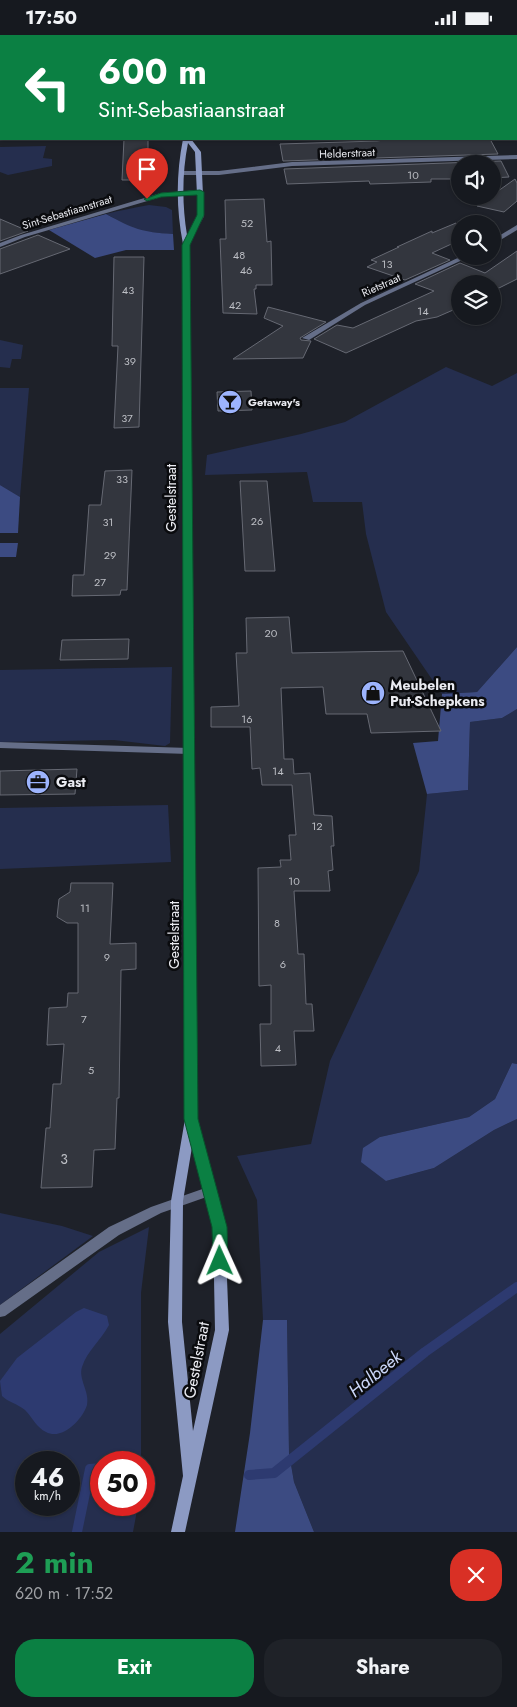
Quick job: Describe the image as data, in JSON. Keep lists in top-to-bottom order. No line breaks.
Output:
{"streets":{"main road":["Gestelstraat"],"street":["Helderstraat","Sint-Sebastiaanstraat","Rietstraat"]},"crossings":[["Helderstraat","Gestelstraat"],["Sint-Sebastiaanstraat","Gestelstraat"]],"water":["Halbeek"],"places":{"bar":["Getaway's"],"shop":["Meubelen Put-Schepkens"],"office":["Gast"]},"house_numbers":["10","52","48","13","46","43","42","14","39","37","33","26","31","29","27","20","16","14","12","10","11","8","9","6","7","4","5","3"],"page":{"status":"17:50","turn":["600 m","Sint-Sebastiaanstraat"],"speed":"46 km/h","limit":"50","heading":["2 min","620 m · 17:52"],"buttons":["Exit","Share"]}}
